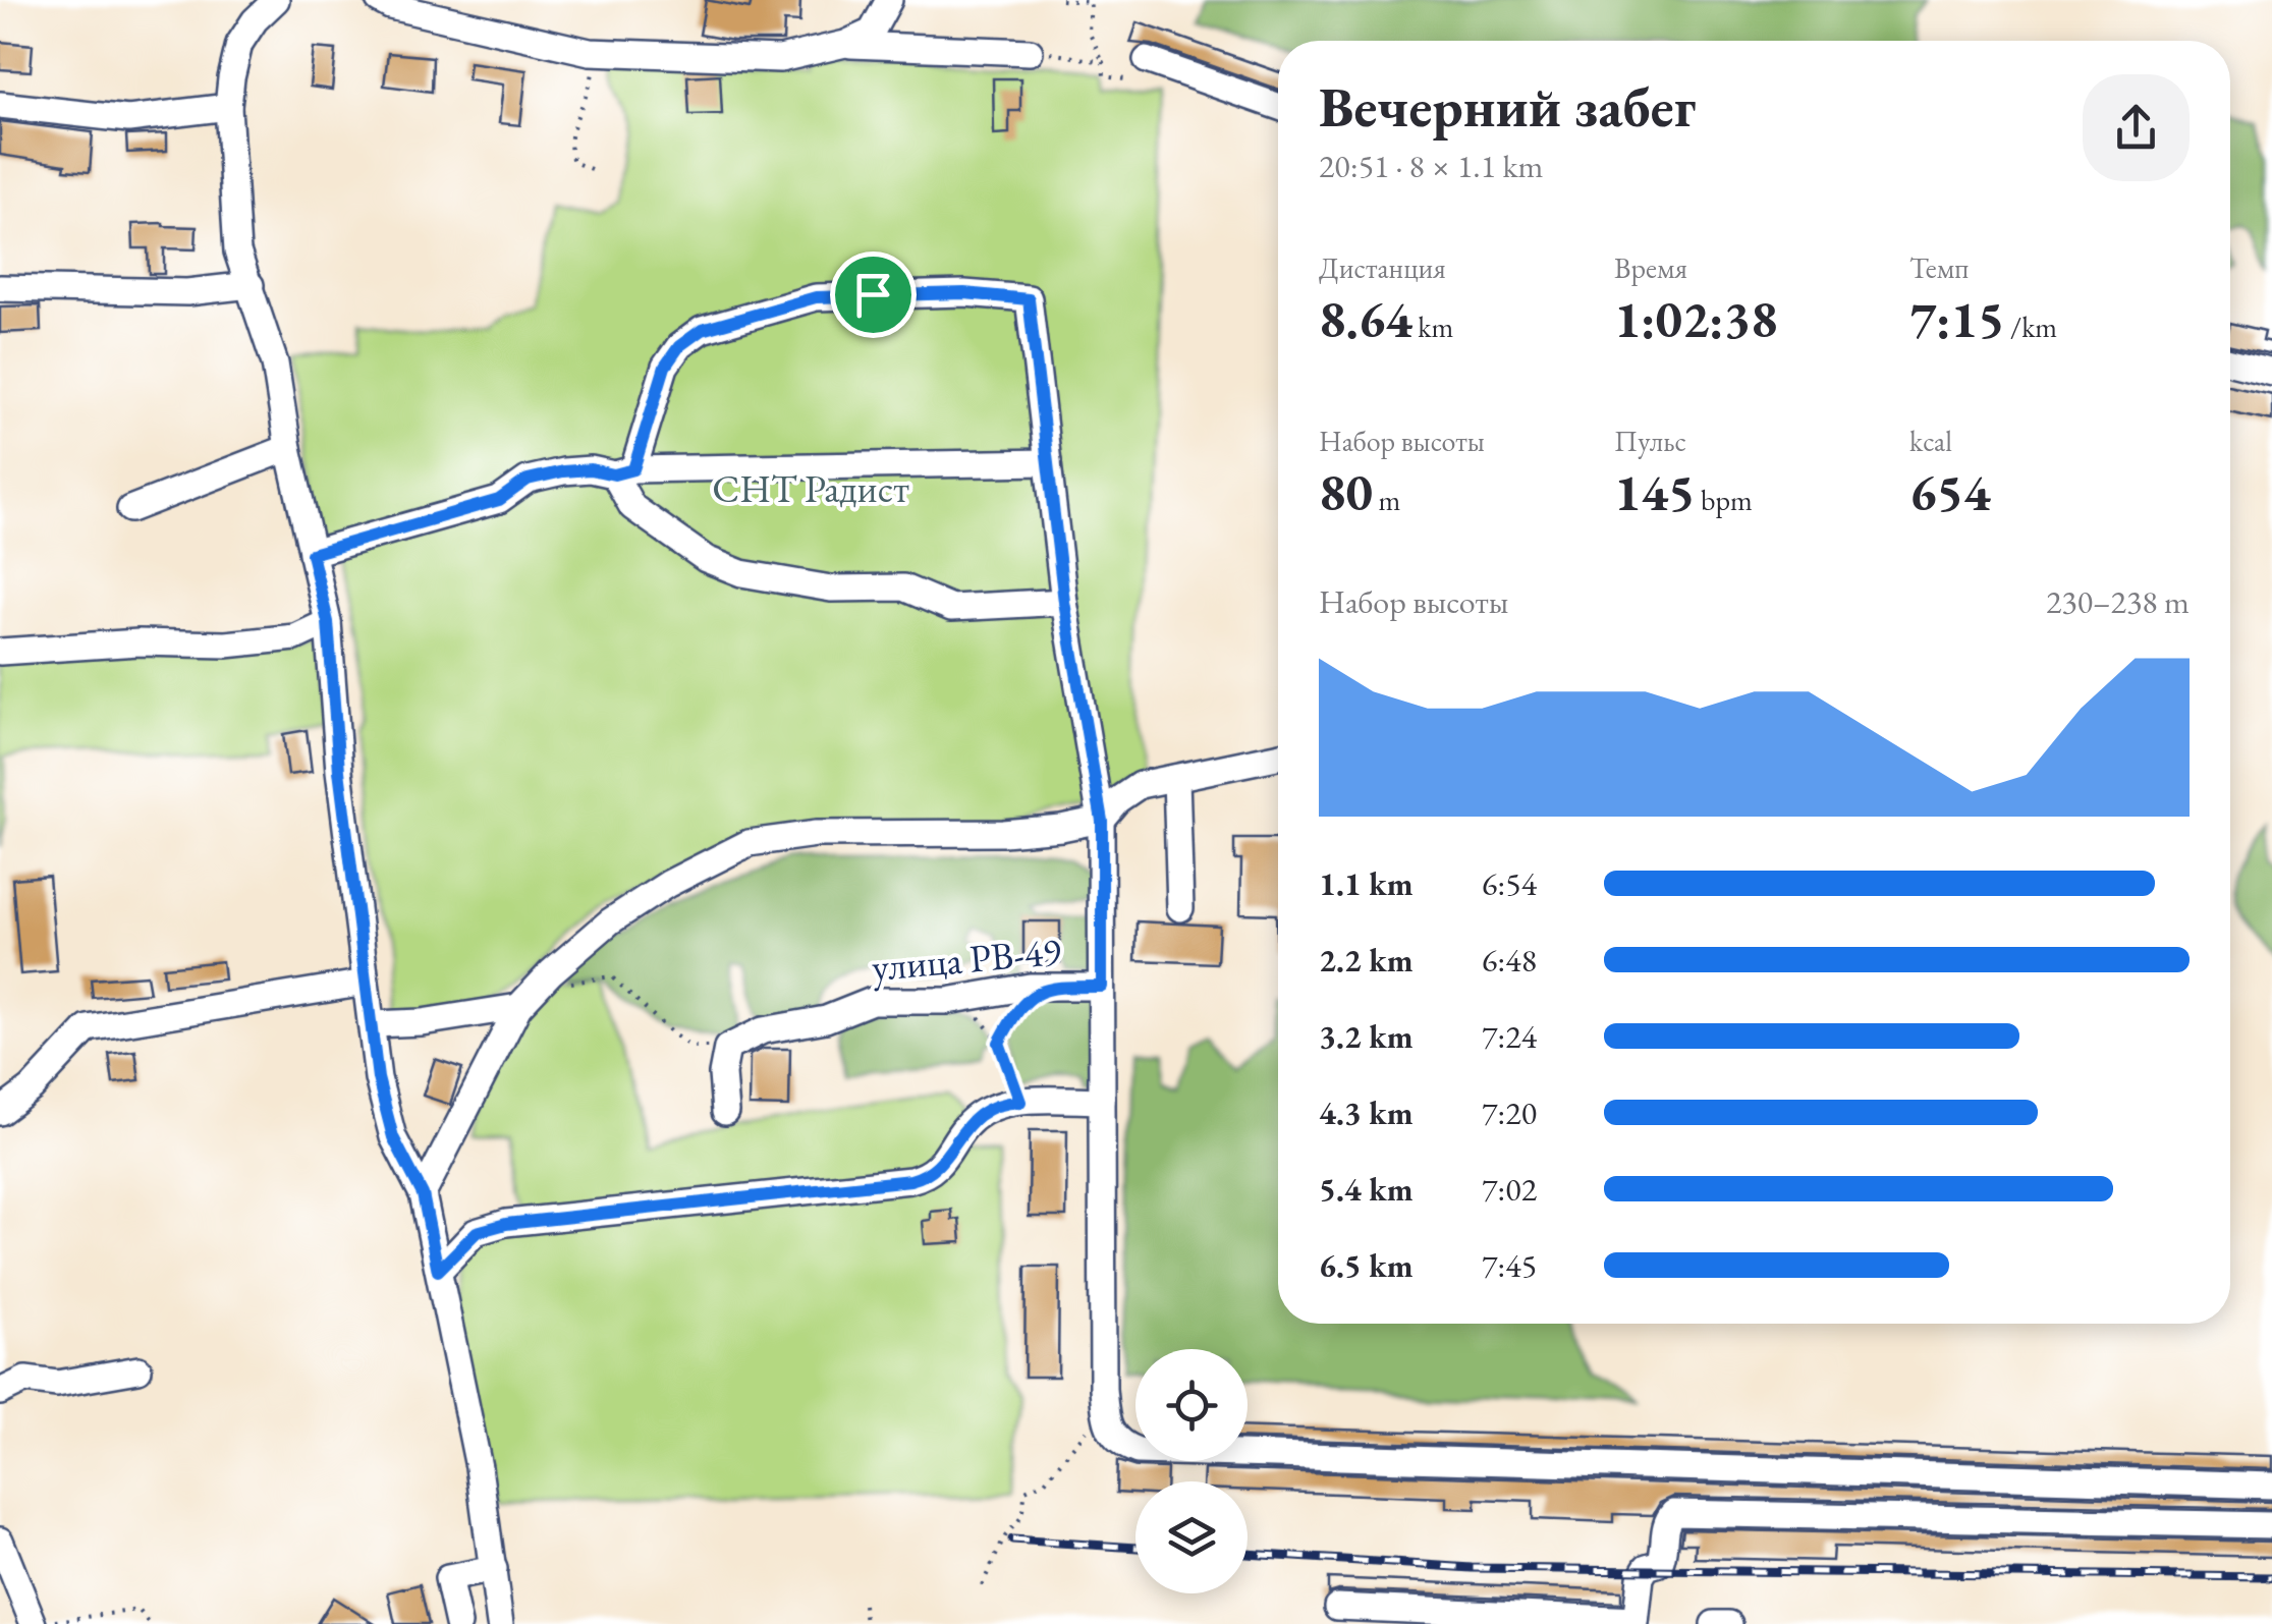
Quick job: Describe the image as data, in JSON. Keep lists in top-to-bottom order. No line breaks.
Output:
{"streets":{"street":["улица РВ-49"]},"parks":["СНТ Радист"],"page":{"heading":["Вечерний забег","20:51 · 8 × 1.1 km"],"stats":[["Дистанция","8.64 km"],["Время","1:02:38"],["Темп","7:15 /km"],["Набор высоты","80 m"],["Пульс","145 bpm"],["kcal","654"]],"chart":["Набор высоты","230–238 m"],"list":[{"name":"1.1 km","note":"6:54"},{"name":"2.2 km","note":"6:48"},{"name":"3.2 km","note":"7:24"},{"name":"4.3 km","note":"7:20"},{"name":"5.4 km","note":"7:02"},{"name":"6.5 km","note":"7:45"}]}}
